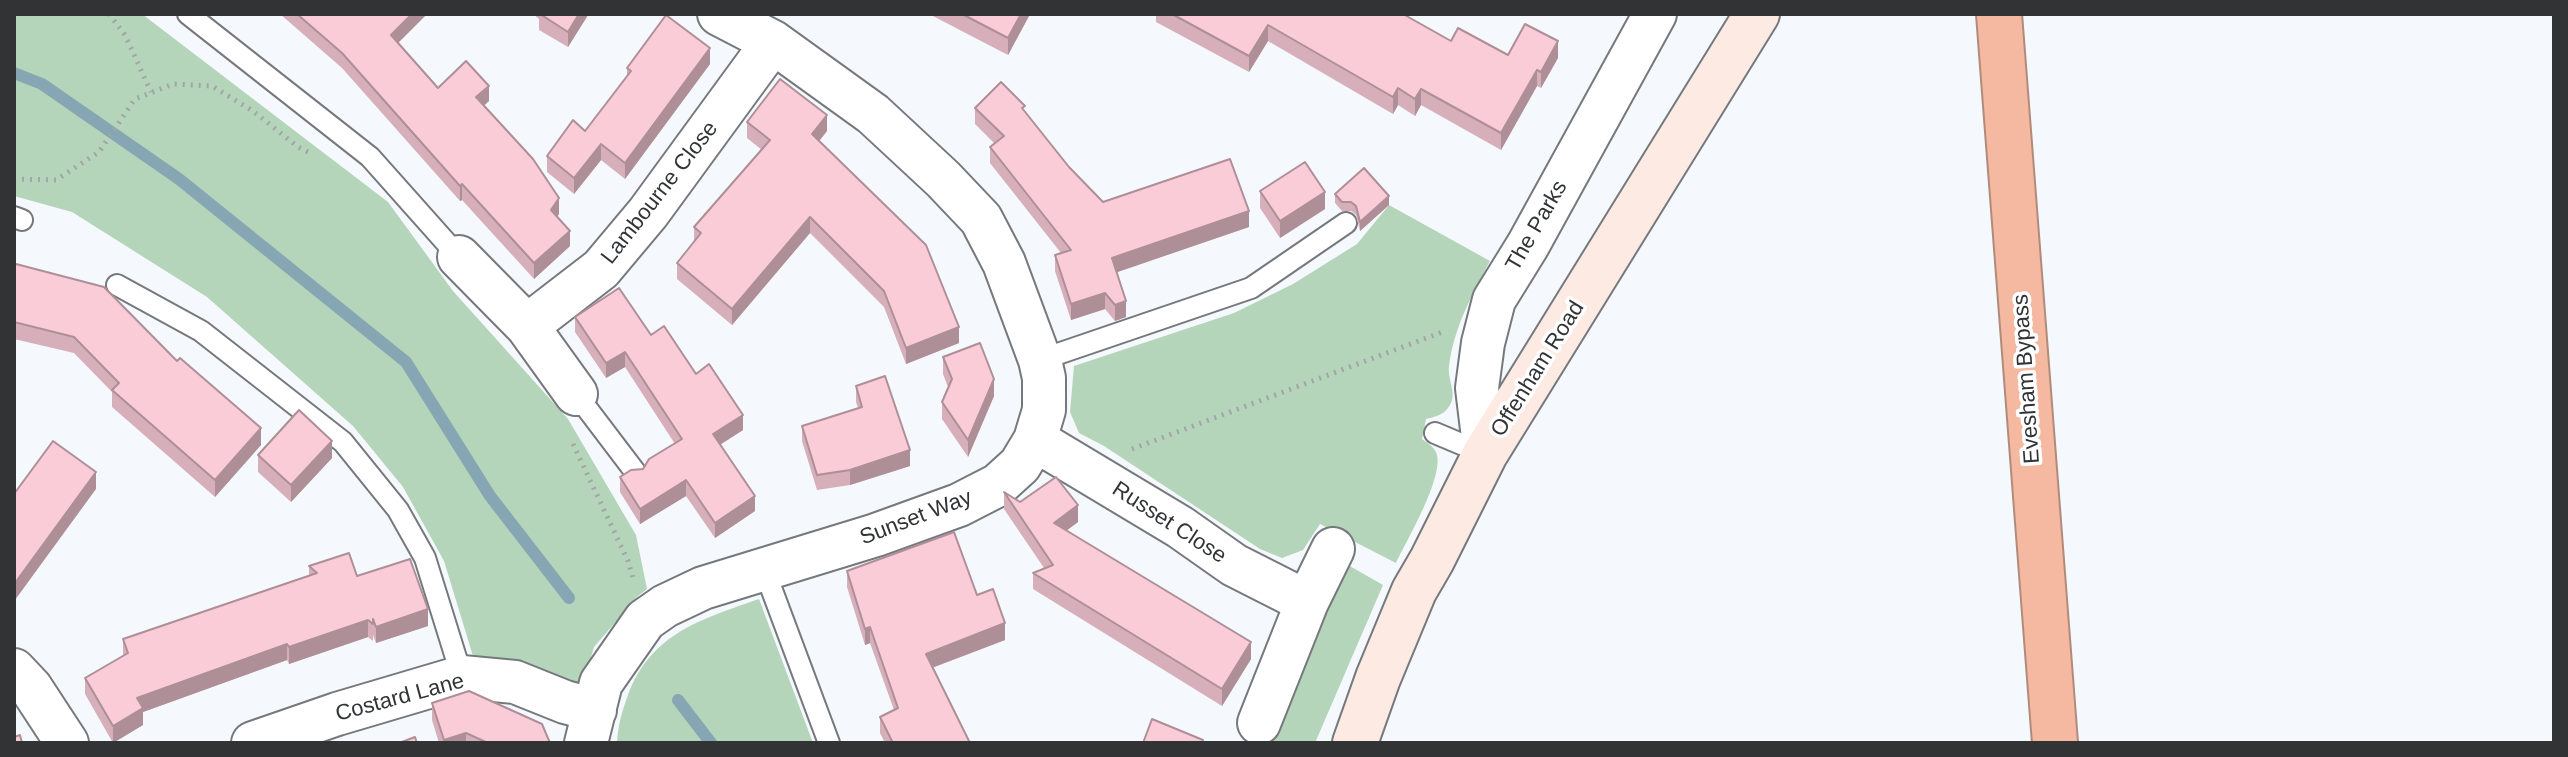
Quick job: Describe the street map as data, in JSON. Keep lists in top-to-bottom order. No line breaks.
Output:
{"streets":{"highway":["Evesham Bypass"],"main road":["Offenham Road"],"street":["Lambourne Close","The Parks","Sunset Way","Russet Close","Costard Lane"]},"crossings":[["Lambourne Close","Sunset Way"],["The Parks","Offenham Road"],["Sunset Way","Russet Close"],["Sunset Way","Costard Lane"]]}
